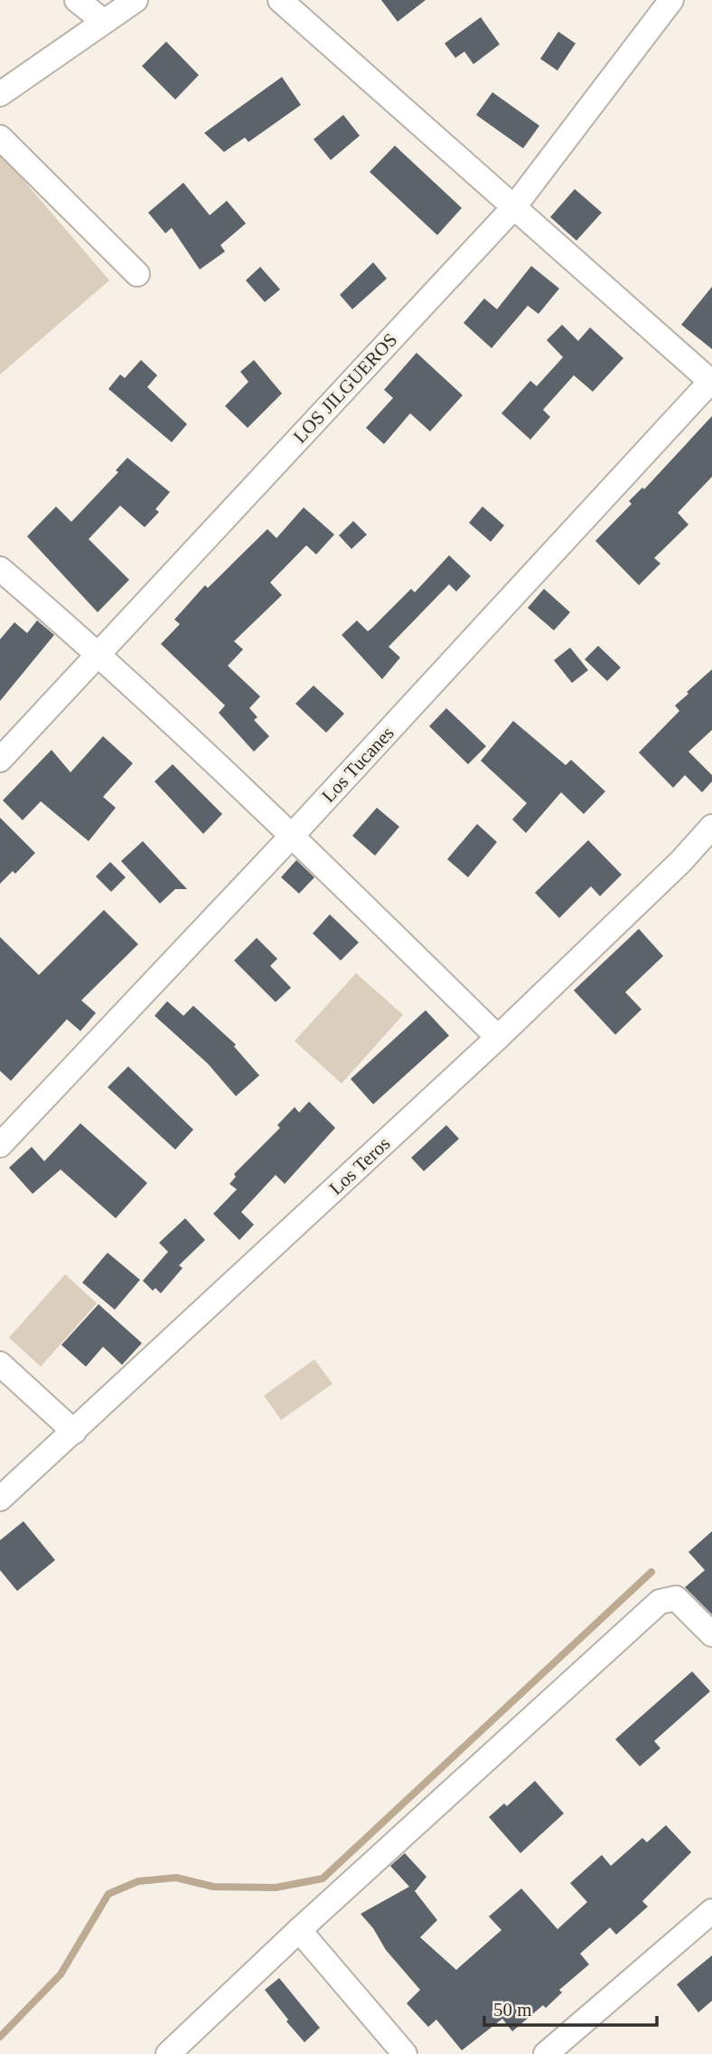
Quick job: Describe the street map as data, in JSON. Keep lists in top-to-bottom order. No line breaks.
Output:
{"streets":{"street":["LOS JILGUEROS","Los Tucanes","Los Teros"]},"scale_bar":"50 m"}
